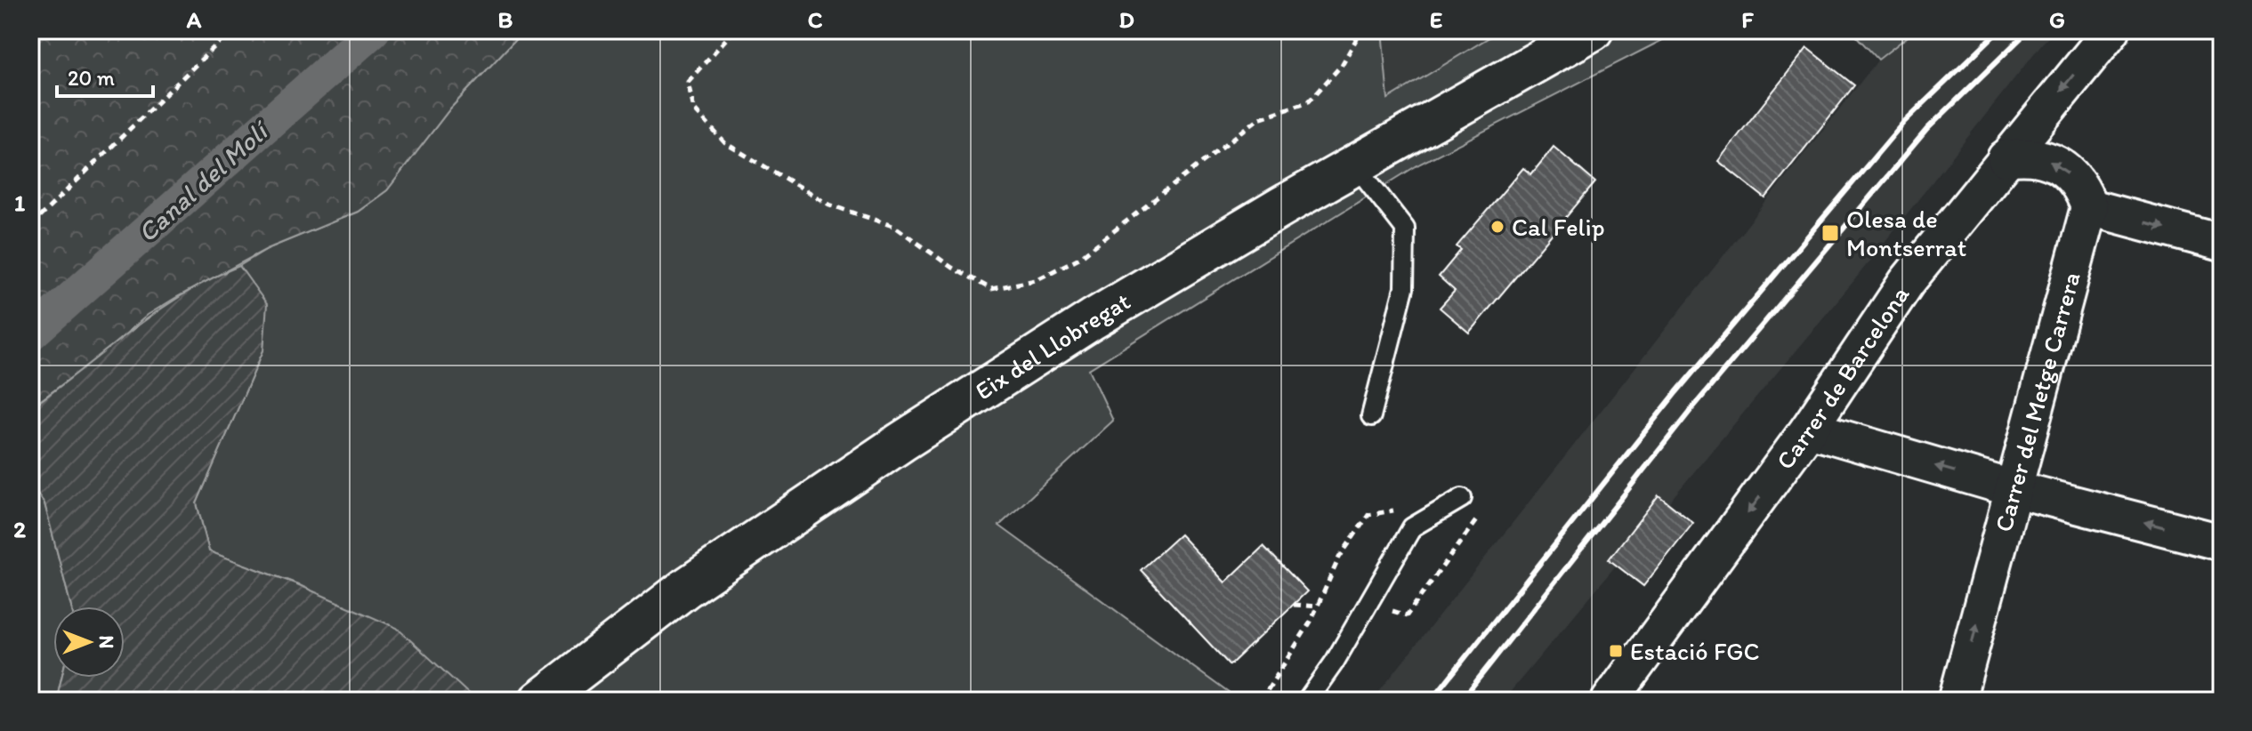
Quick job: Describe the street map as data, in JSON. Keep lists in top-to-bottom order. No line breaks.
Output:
{"streets":{"highway":["Eix del Llobregat"],"street":["Carrer de Barcelona","Carrer del Metge Carrera"]},"one_way":["Carrer de Barcelona","Carrer del Metge Carrera"],"water":["Canal del Molí"],"places":{"other":["Cal Felip"],"transit":["Olesa de Montserrat","Estació FGC"]},"scale_bar":"20 m","north":"right","grid":{"columns":["A","B","C","D","E","F","G"],"rows":["1","2"]}}
